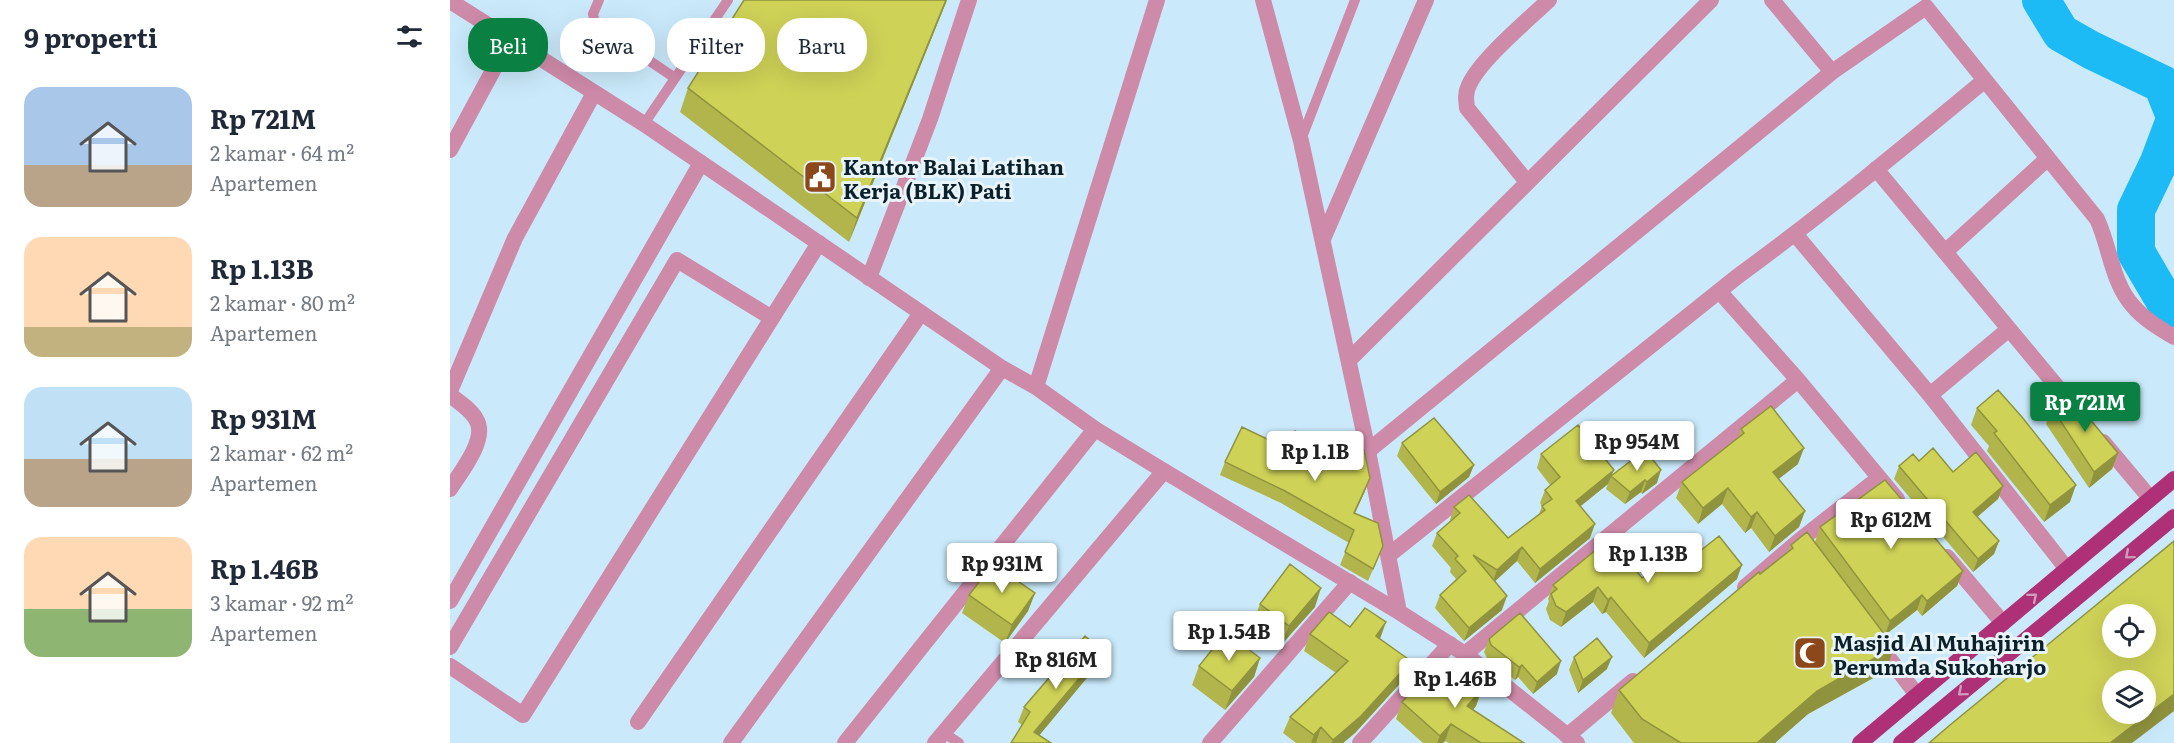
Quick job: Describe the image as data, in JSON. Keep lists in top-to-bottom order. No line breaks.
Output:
{"places":{"public building":["Kantor Balai Latihan Kerja (BLK) Pati"],"mosque":["Masjid Al Muhajirin Perumda Sukoharjo"]},"page":{"heading":"9 properti","chip":["Beli","Sewa","Filter","Baru"],"list":[{"name":"Rp 721M","note":"2 kamar · 64 m² · Apartemen"},{"name":"Rp 1.13B","note":"2 kamar · 80 m² · Apartemen"},{"name":"Rp 931M","note":"2 kamar · 62 m² · Apartemen"},{"name":"Rp 1.46B","note":"3 kamar · 92 m² · Apartemen"}],"price":["Rp 721M","Rp 954M","Rp 1.1B","Rp 612M","Rp 1.13B","Rp 931M","Rp 1.54B","Rp 816M","Rp 1.46B"]}}
